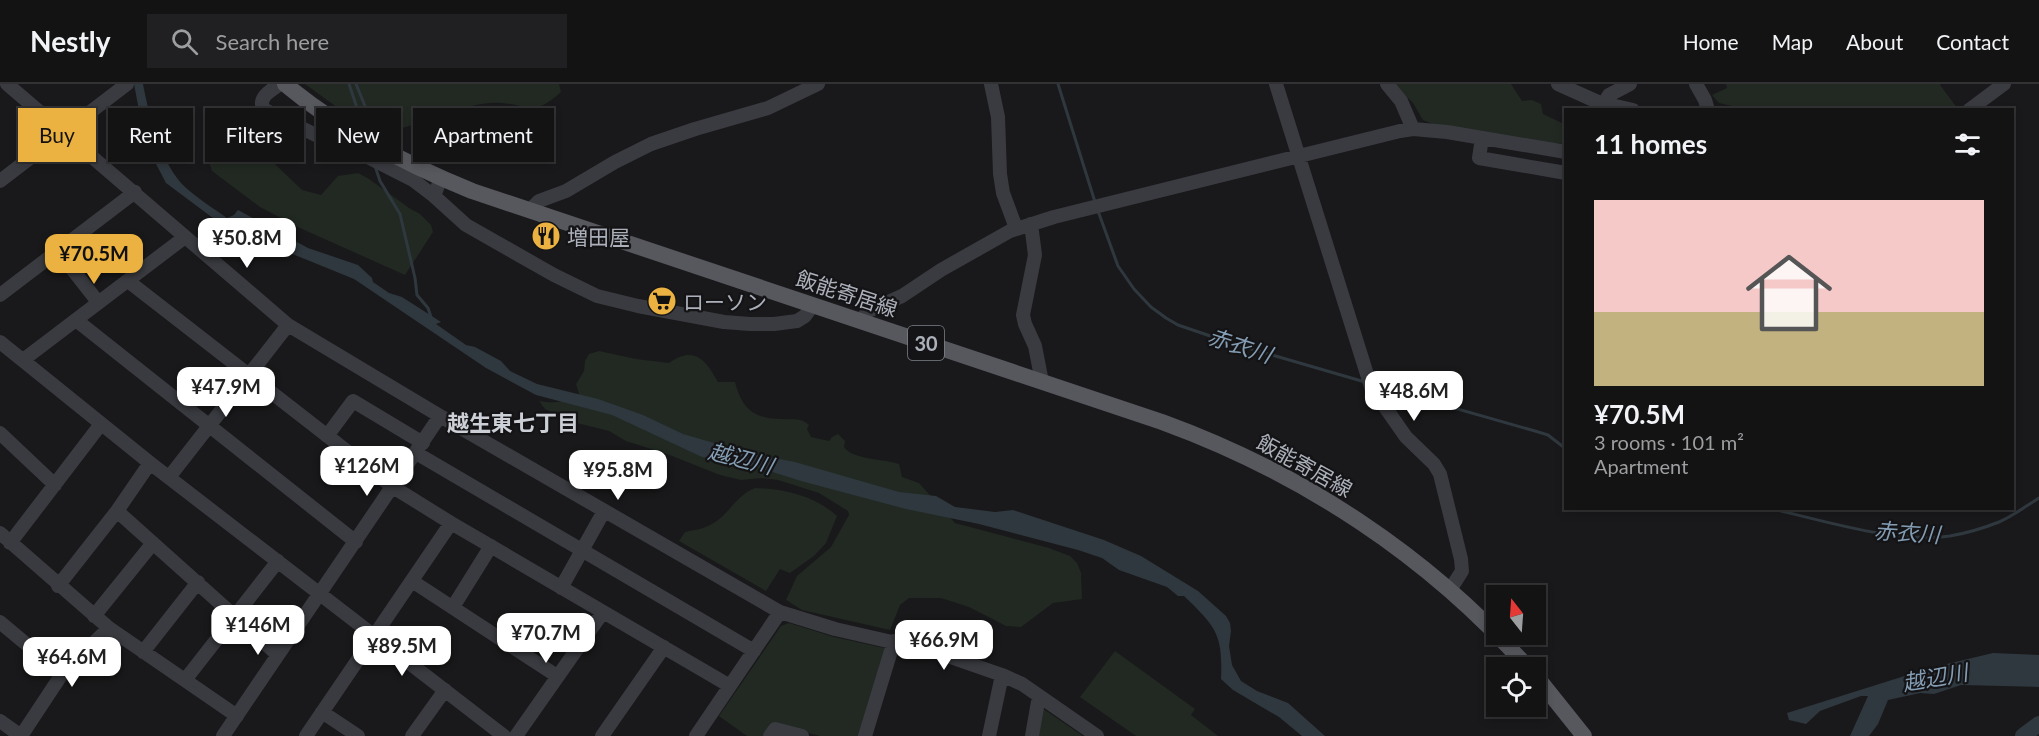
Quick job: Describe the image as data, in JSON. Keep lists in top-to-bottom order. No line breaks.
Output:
{"streets":{"main road":["飯能寄居線","30"]},"districts":["越生東七丁目"],"water":["赤衣川","越辺川"],"places":{"restaurant":["増田屋"],"supermarket":["ローソン"]},"north":"top","page":{"header":"Nestly","search":"Search here","nav":["Home","Map","About","Contact"],"chip":["Buy","Rent","Filters","New","Apartment"],"heading":"11 homes","list":[{"name":"¥70.5M","note":"3 rooms · 101 m² · Apartment"}],"price":["¥50.8M","¥70.5M","¥47.9M","¥48.6M","¥126M","¥95.8M","¥146M","¥70.7M","¥66.9M","¥89.5M","¥64.6M"]}}
